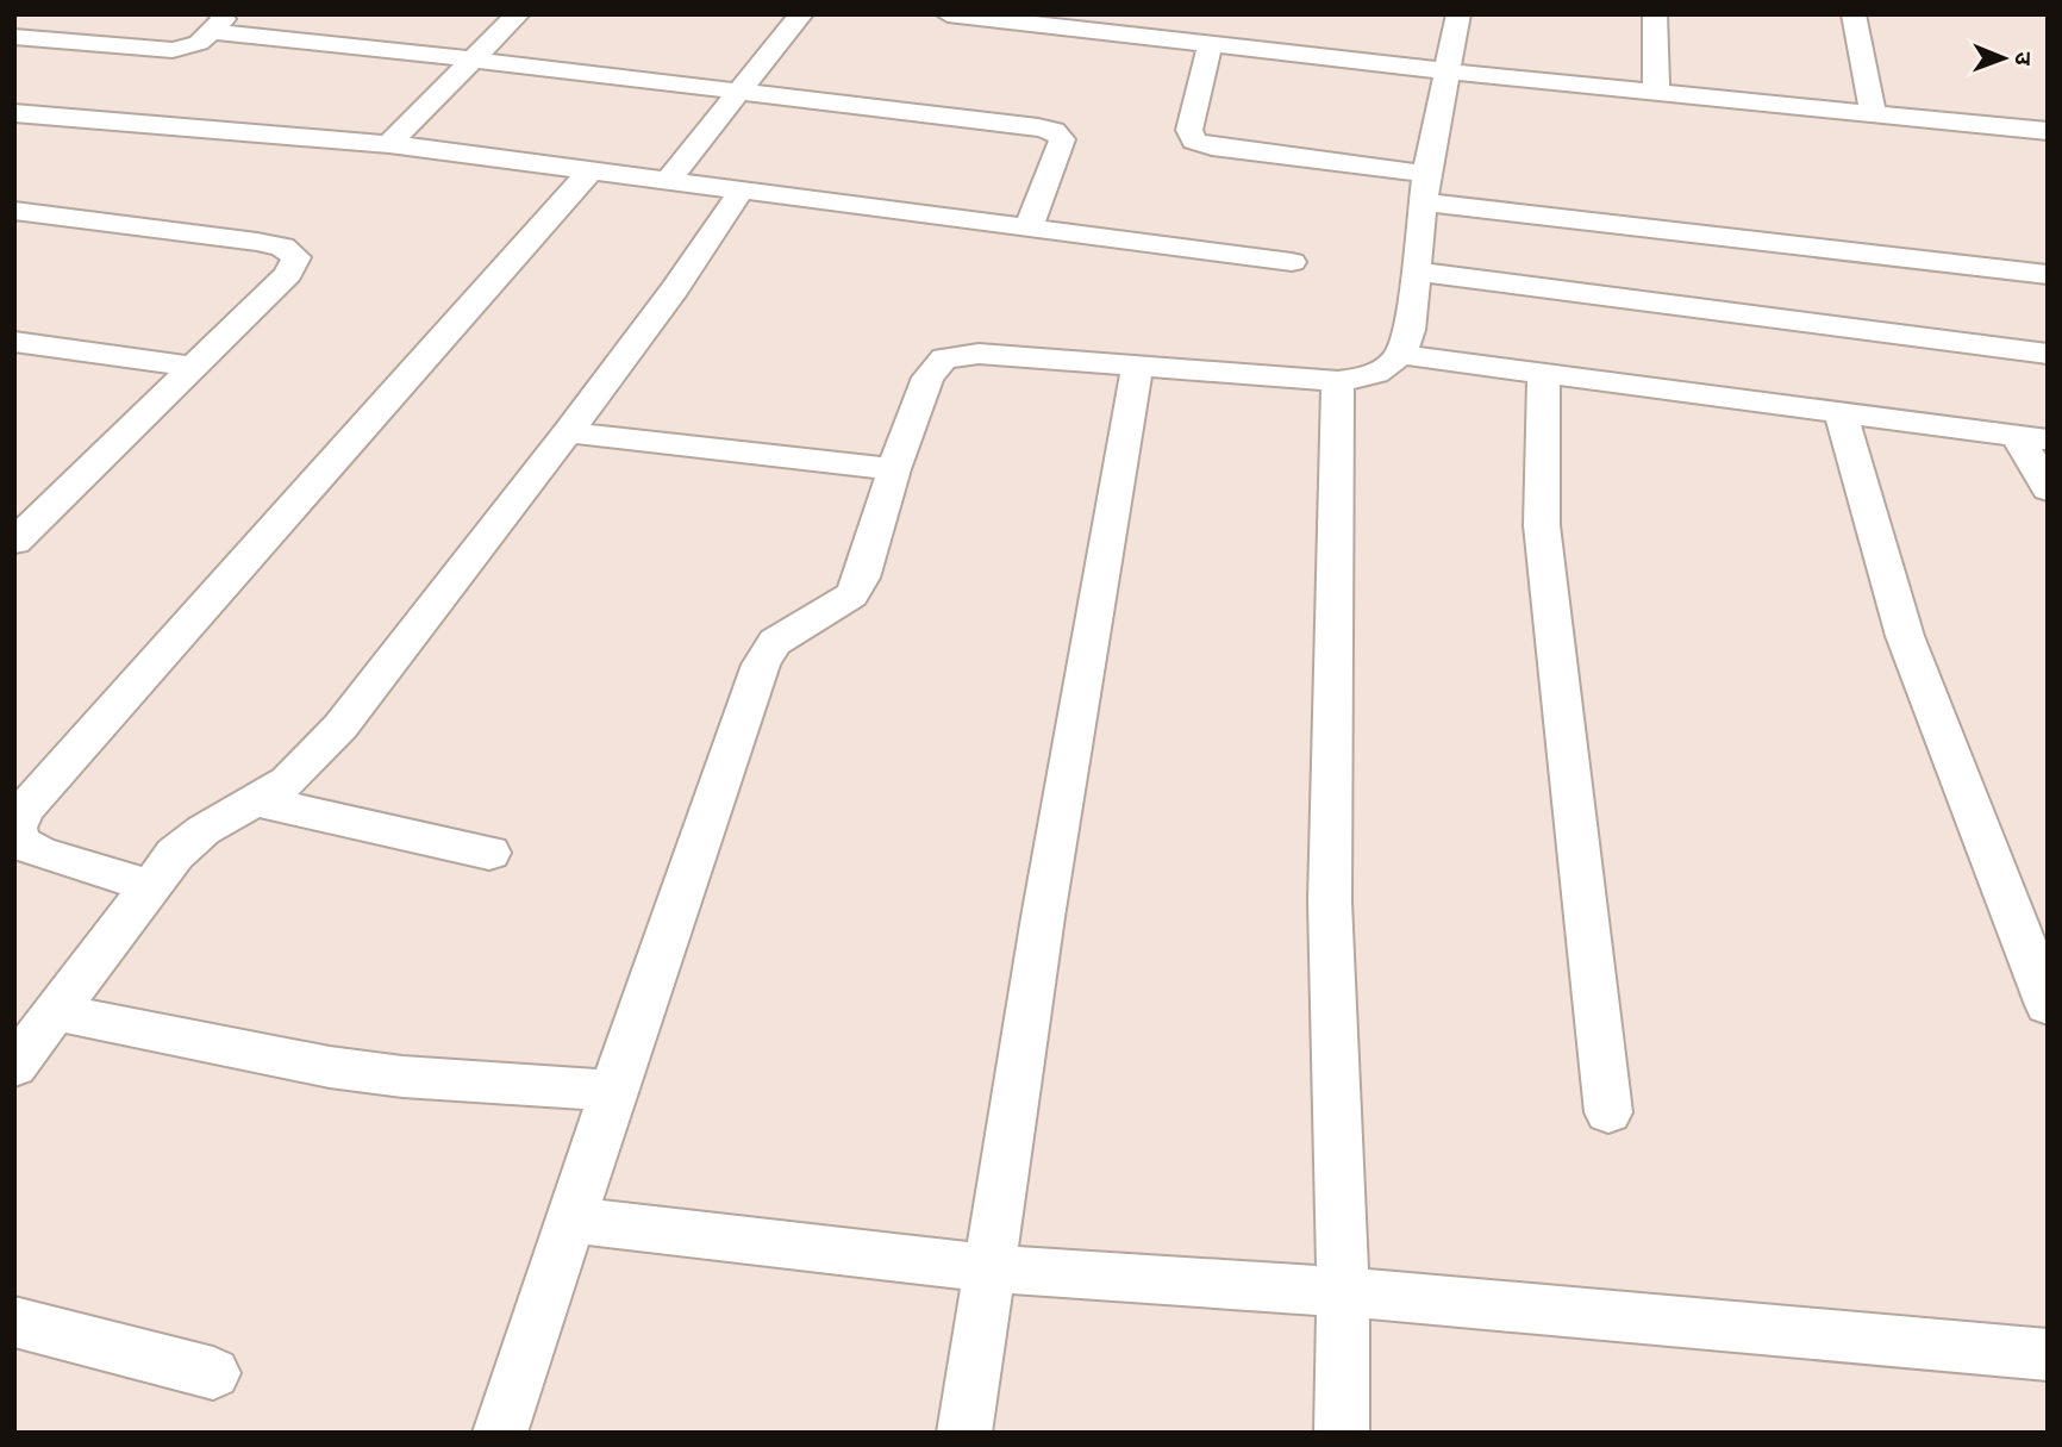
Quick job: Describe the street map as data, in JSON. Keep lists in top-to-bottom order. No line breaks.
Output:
{"north":"right"}
